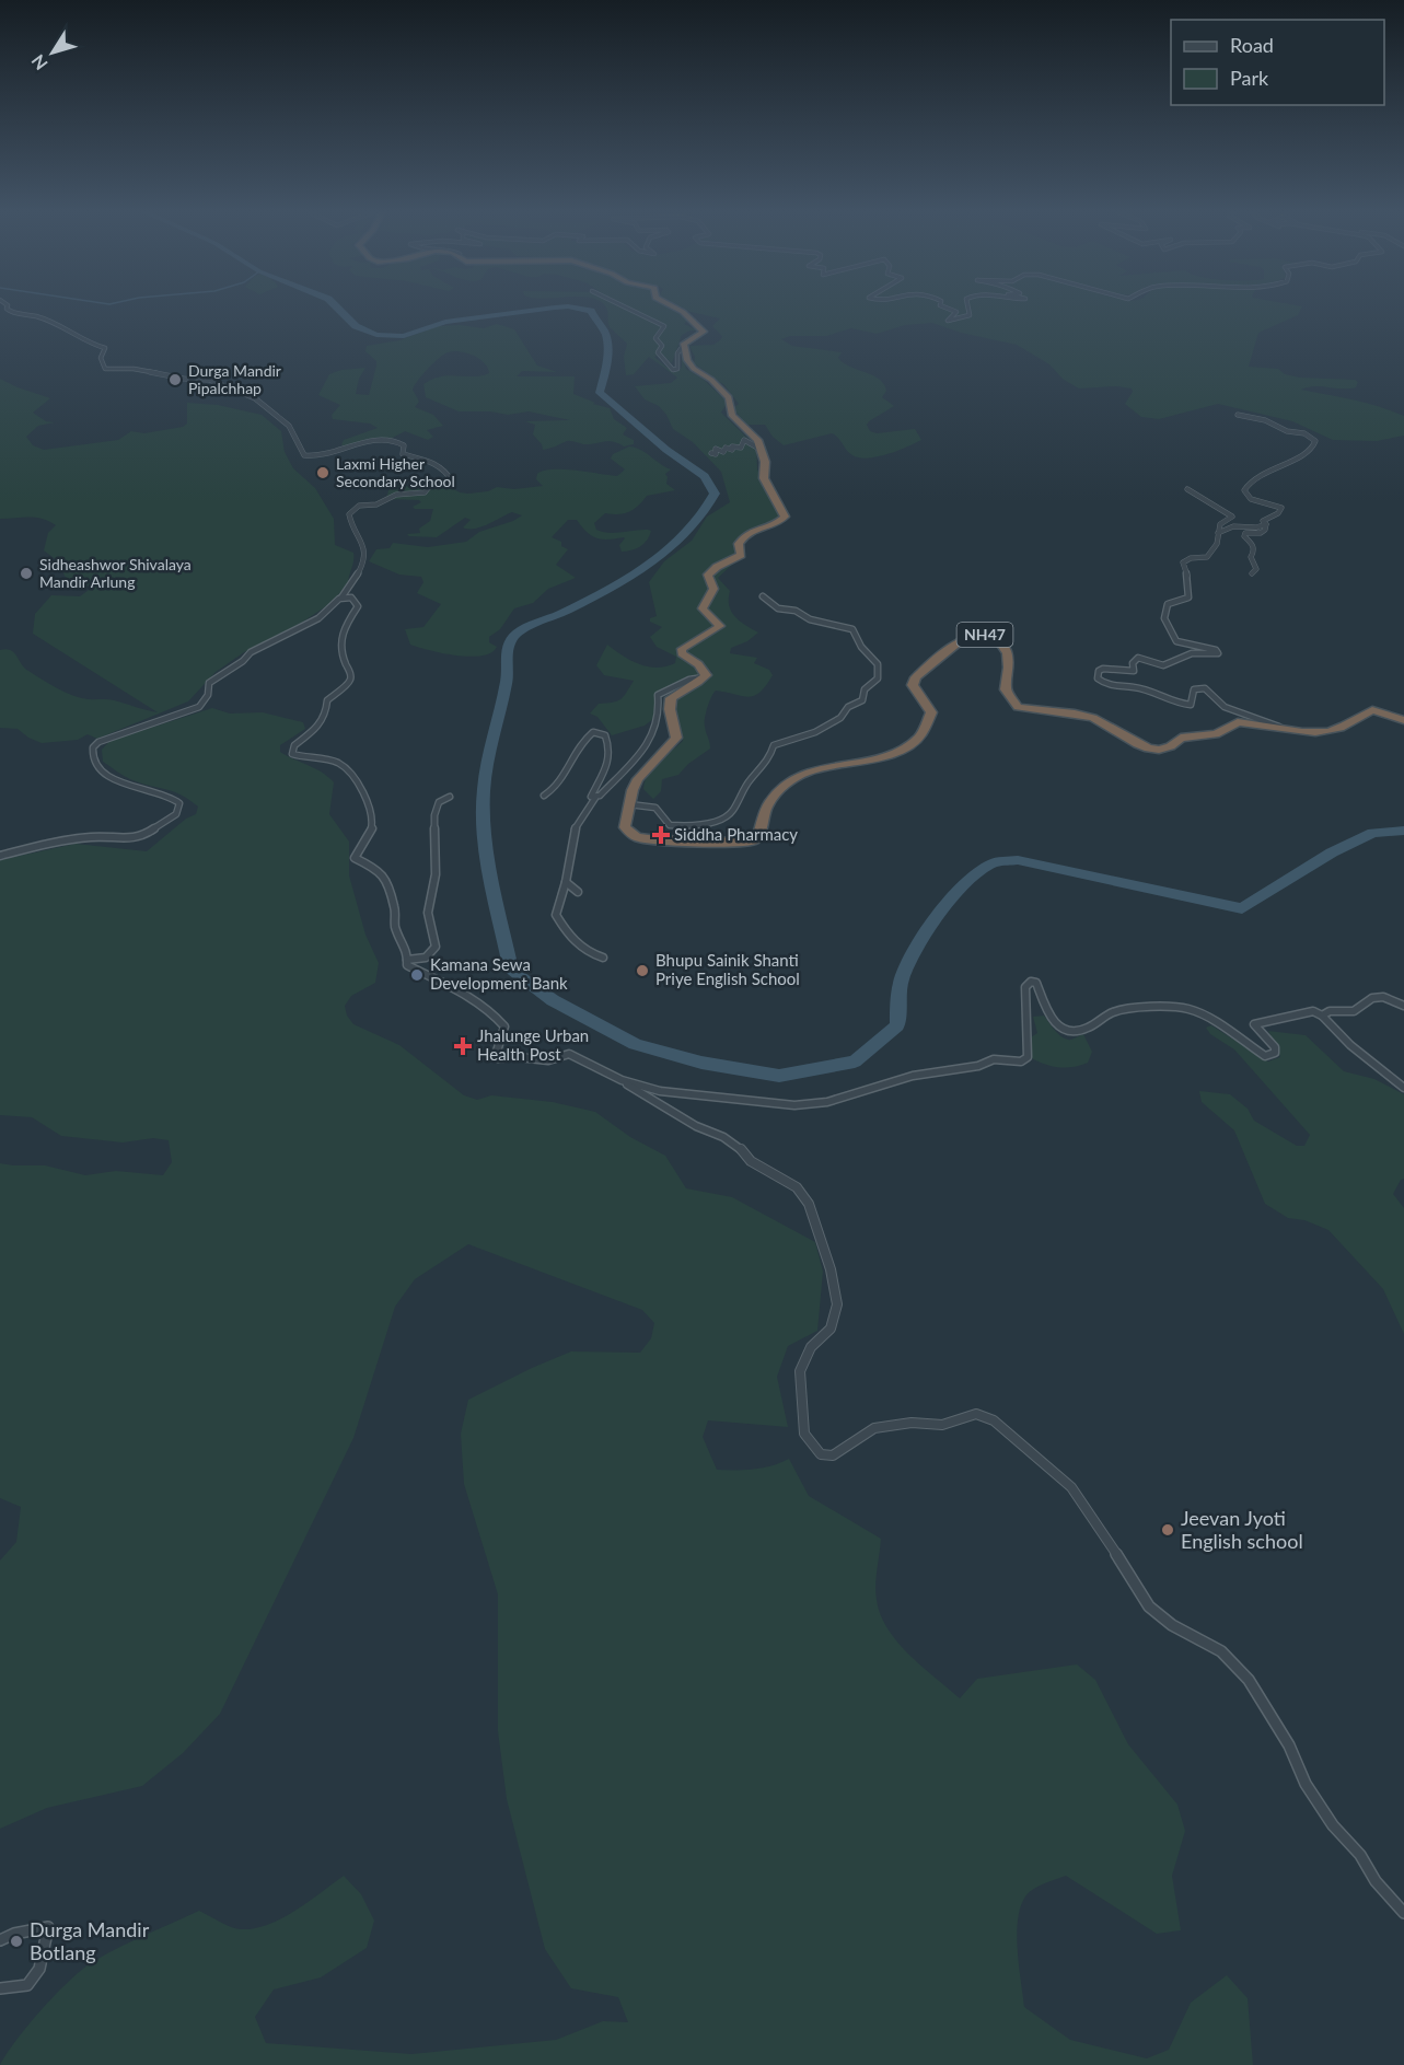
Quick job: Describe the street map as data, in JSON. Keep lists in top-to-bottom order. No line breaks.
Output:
{"streets":{"highway":["NH47"]},"places":{"other":["Durga Mandir Pipalchhap","Laxmi Higher Secondary School","Sidheashwor Shivalaya Mandir Arlung","Bhupu Sainik Shanti Priye English School","Kamana Sewa Development Bank","Jeevan Jyoti English school","Durga Mandir Botlang"],"health":["Siddha Pharmacy","Jhalunge Urban Health Post"]},"legend":["Road","Park"],"north":"bottom left"}
